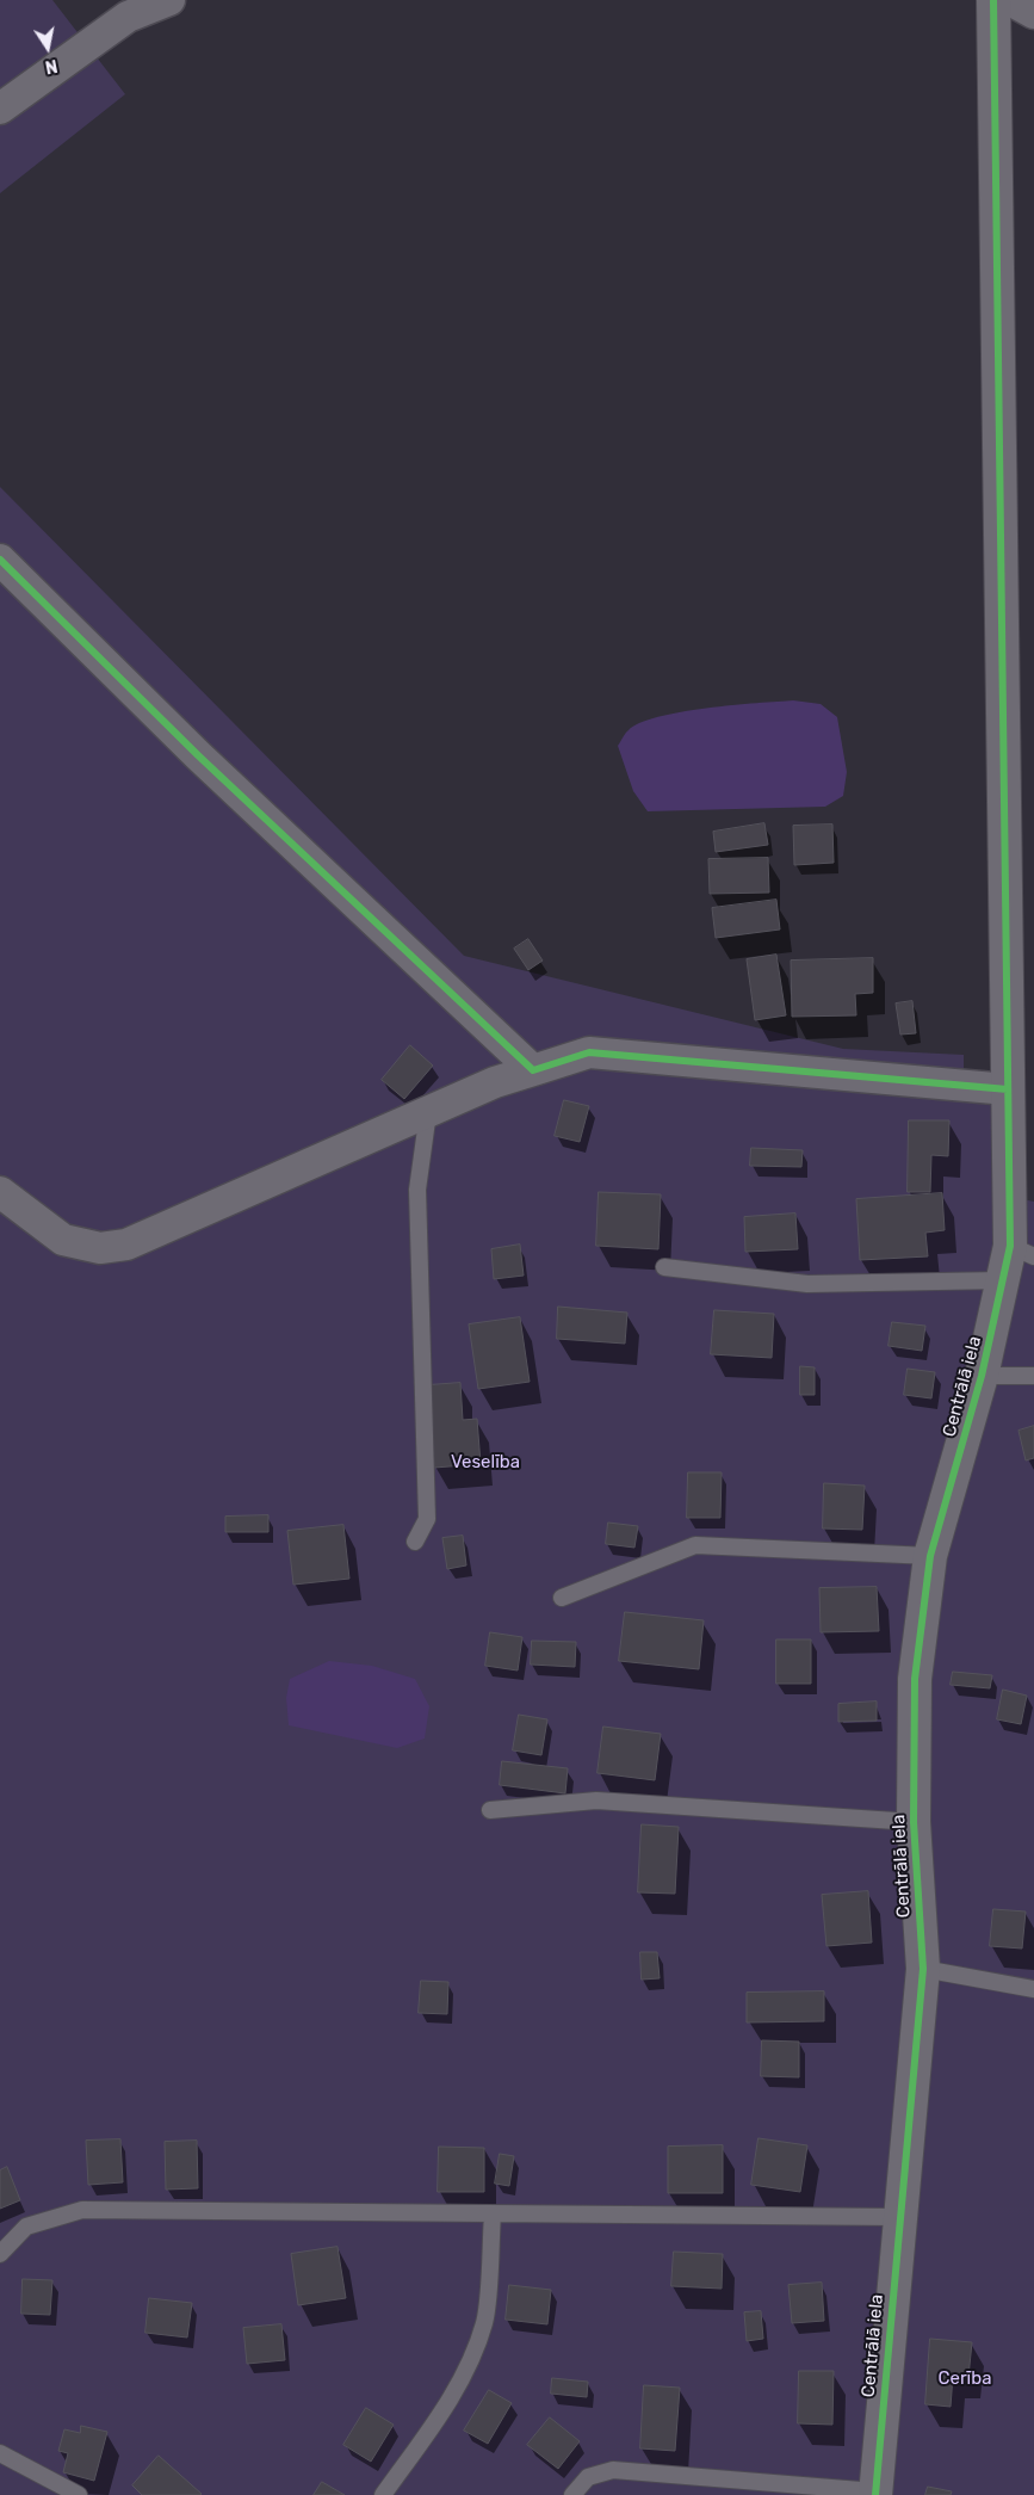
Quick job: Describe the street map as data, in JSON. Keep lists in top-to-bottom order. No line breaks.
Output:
{"streets":{"street":["Centrālā iela"]},"parks":["Veselība","Cerība"],"north":"bottom"}
